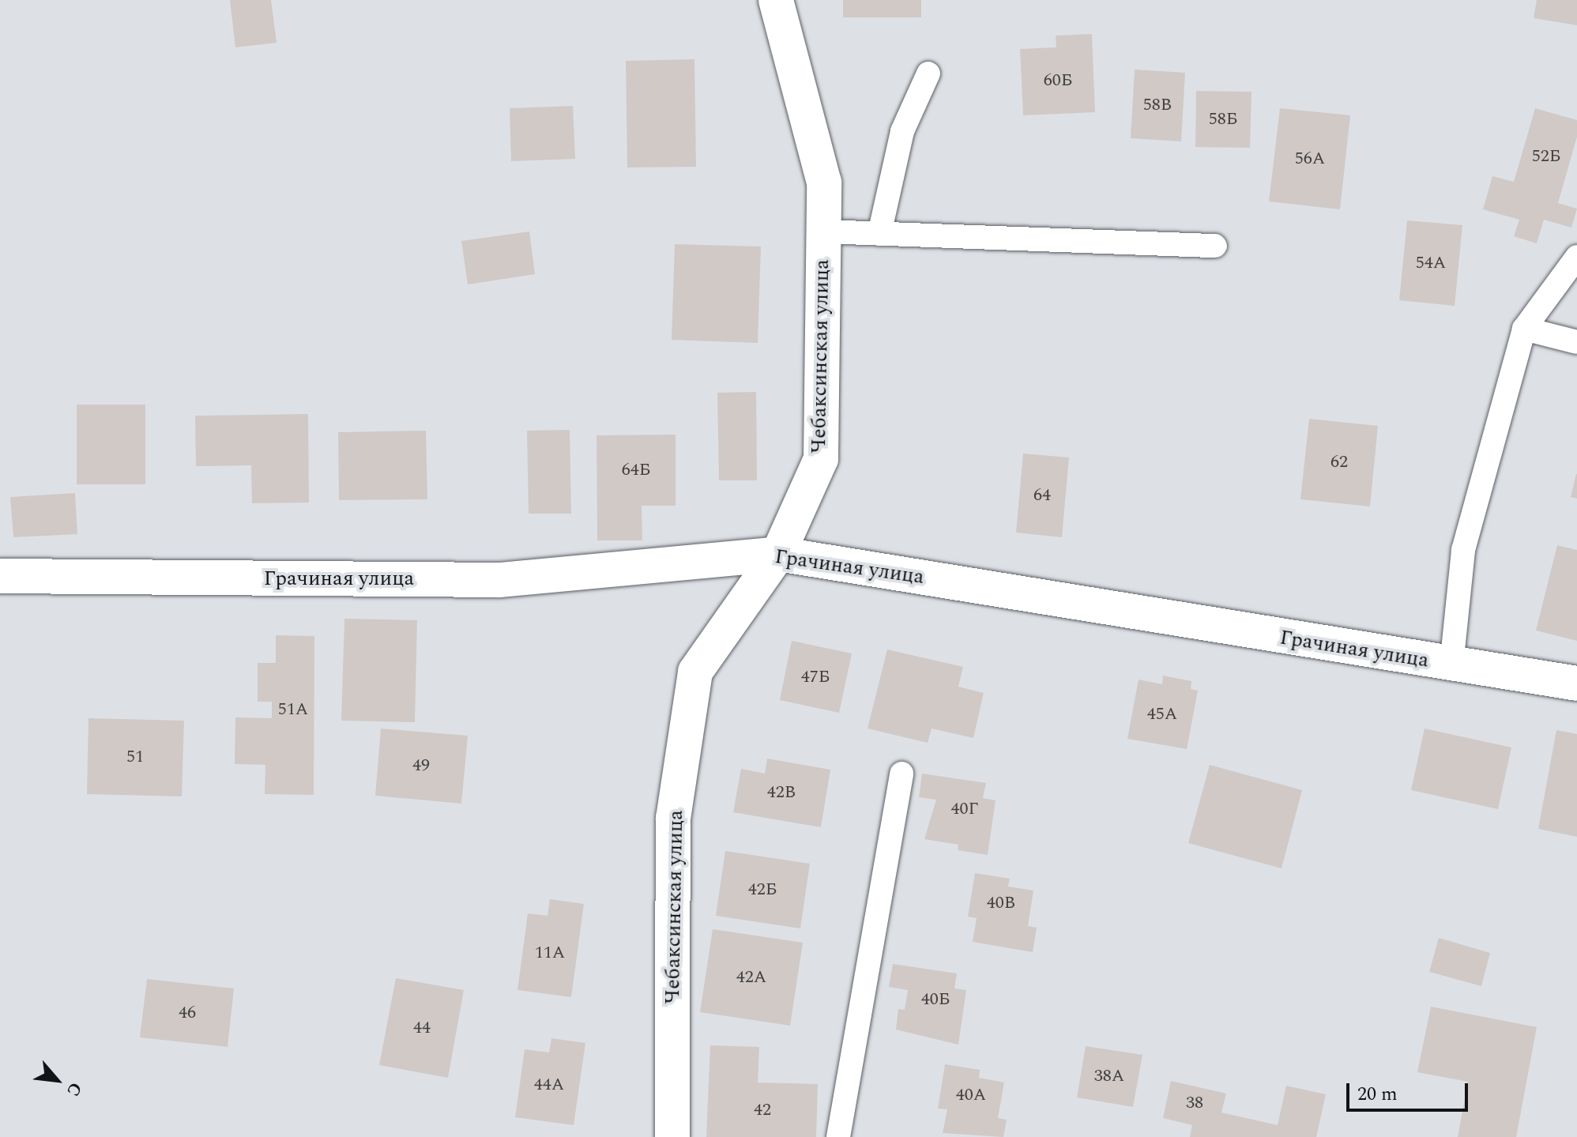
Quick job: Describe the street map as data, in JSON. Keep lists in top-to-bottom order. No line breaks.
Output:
{"streets":{"street":["Чебаксинская улица","Грачиная улица"]},"crossings":[["Чебаксинская улица","Грачиная улица"]],"house_numbers":["60Б","58В","58Б","52Б","56А","54А","62","64Б","64","47Б","51А","45А","51","49","42В","40Г","42Б","40В","11А","42А","40Б","46","44","38А","44А","40А","38","42"],"scale_bar":"20 m","north":"bottom right"}
